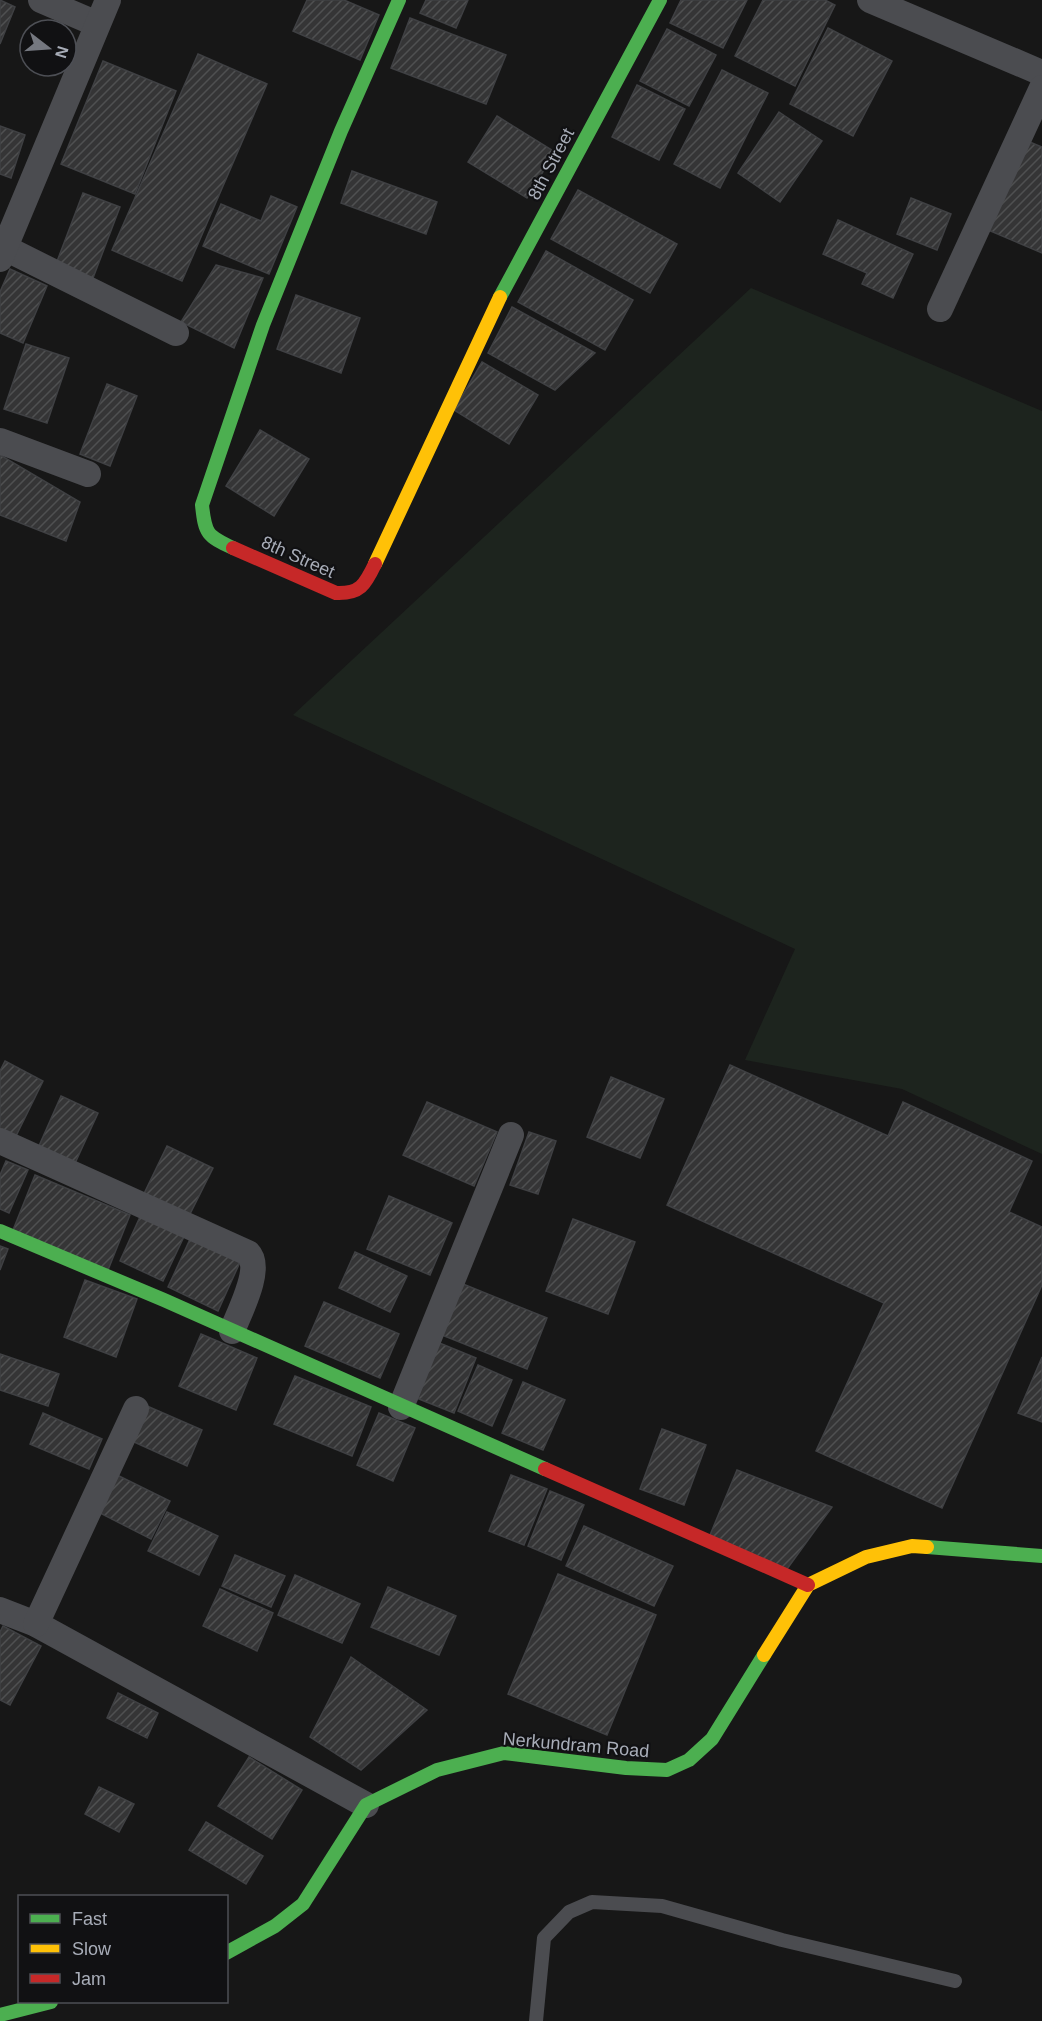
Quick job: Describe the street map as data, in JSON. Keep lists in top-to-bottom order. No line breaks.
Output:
{"streets":{"street":["8th Street","Nerkundram Road"]},"legend":["Fast","Slow","Jam"],"north":"right"}
